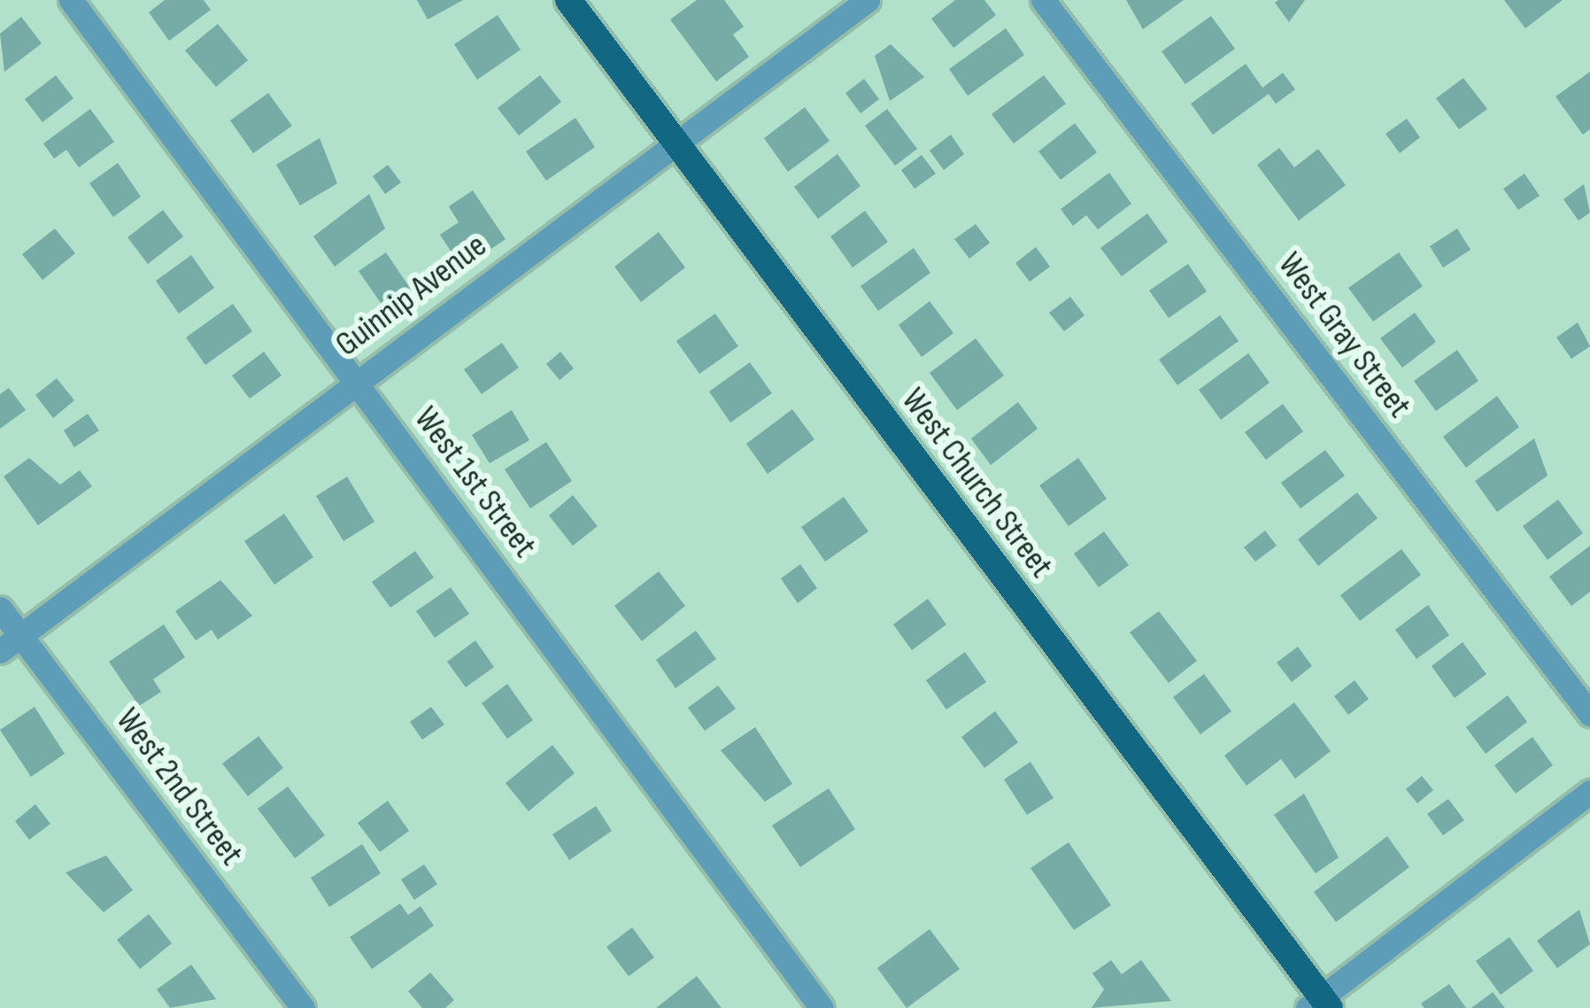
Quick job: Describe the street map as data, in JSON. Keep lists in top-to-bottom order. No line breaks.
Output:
{"streets":{"main road":["West Church Street"],"street":["Guinnip Avenue","West Gray Street","West 1st Street","West 2nd Street"]},"crossings":[["Guinnip Avenue","West 1st Street"],["Guinnip Avenue","West Church Street"],["Guinnip Avenue","West 2nd Street"]]}
